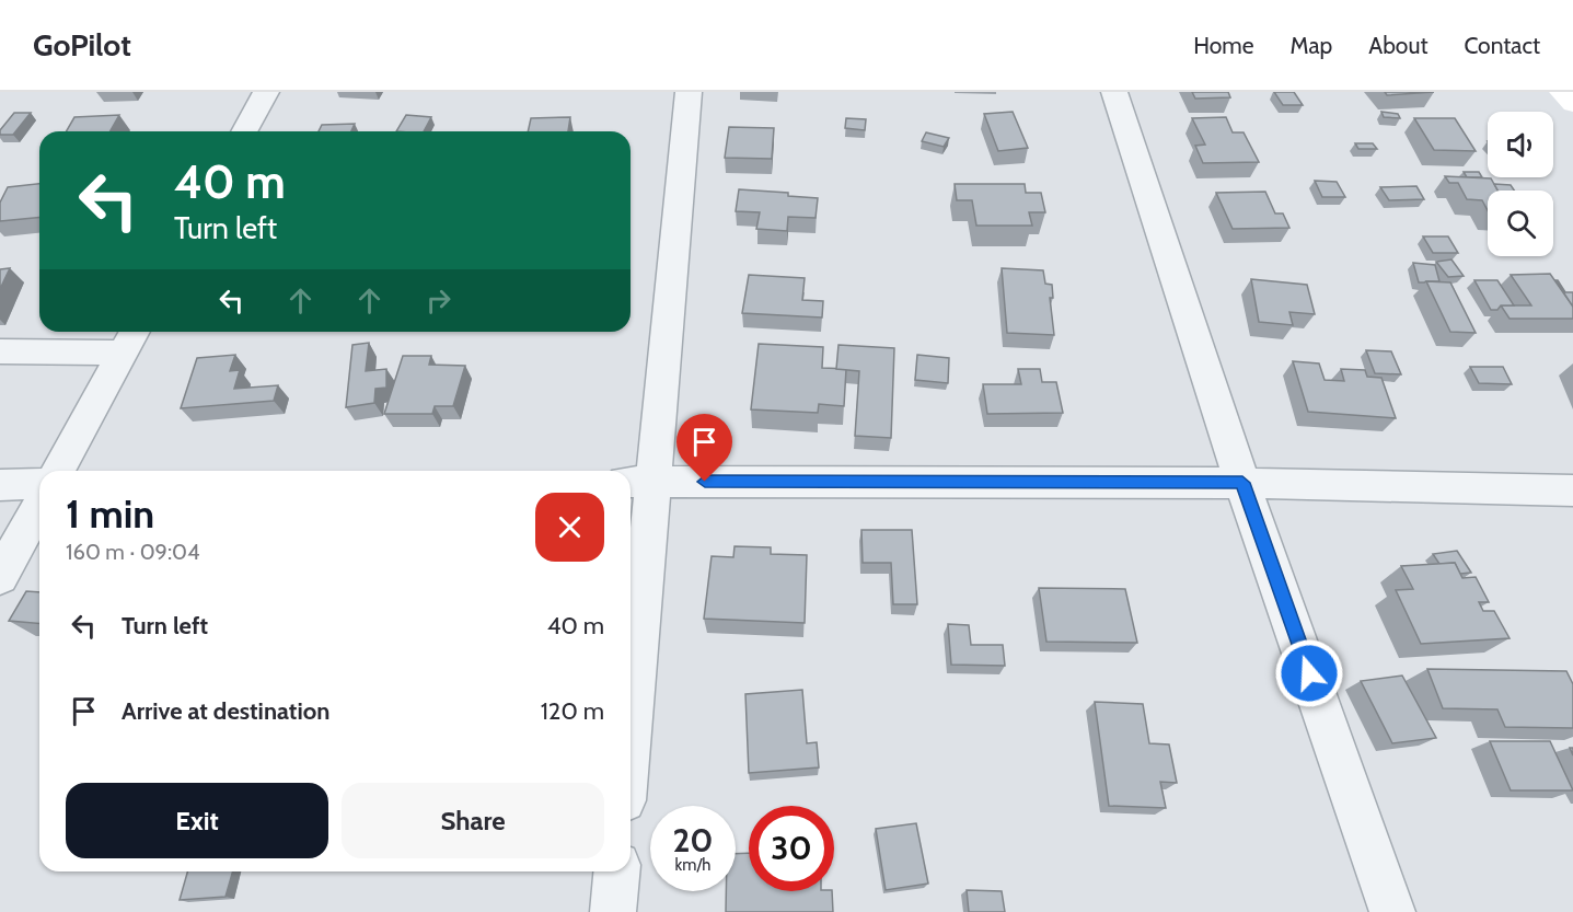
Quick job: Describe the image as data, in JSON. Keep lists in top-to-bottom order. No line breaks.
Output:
{"page":{"header":"GoPilot","nav":["Home","Map","About","Contact"],"turn":["40 m","Turn left"],"heading":["1 min","160 m · 09:04"],"list":[{"name":"Turn left","value":"40 m"},{"name":"Arrive at destination","value":"120 m"}],"buttons":["Exit","Share"],"speed":"20 km/h","limit":"30"}}
